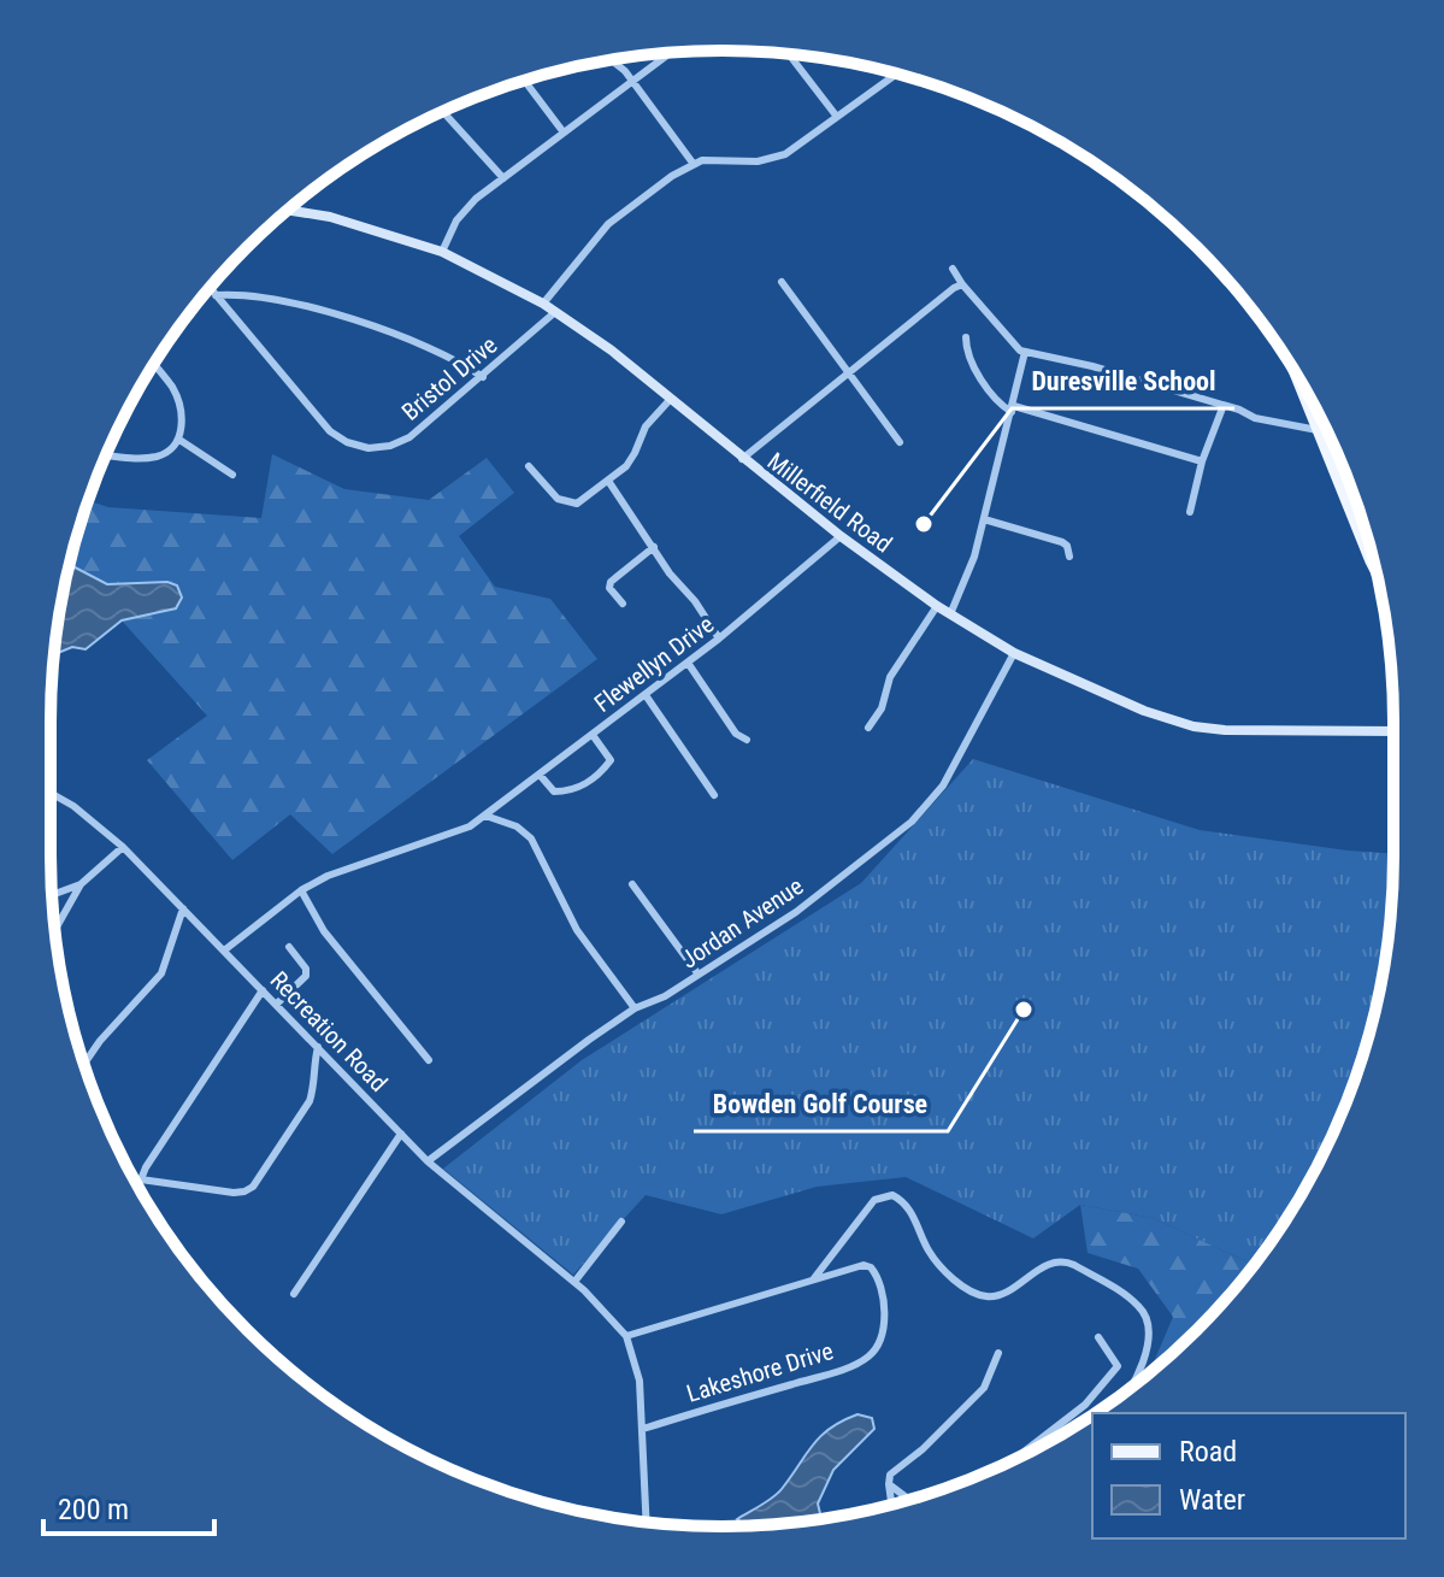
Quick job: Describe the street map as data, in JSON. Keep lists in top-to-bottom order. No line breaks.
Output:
{"streets":{"main road":["Millerfield Road"],"street":["Bristol Drive","Flewellyn Drive","Jordan Avenue","Recreation Road","Lakeshore Drive"]},"crossings":[["Bristol Drive","Millerfield Road"],["Millerfield Road","Flewellyn Drive"],["Millerfield Road","Jordan Avenue"],["Flewellyn Drive","Recreation Road"],["Jordan Avenue","Recreation Road"]],"places":["Duresville School","Bowden Golf Course"],"legend":["Road","Water"],"scale_bar":"200 m"}
